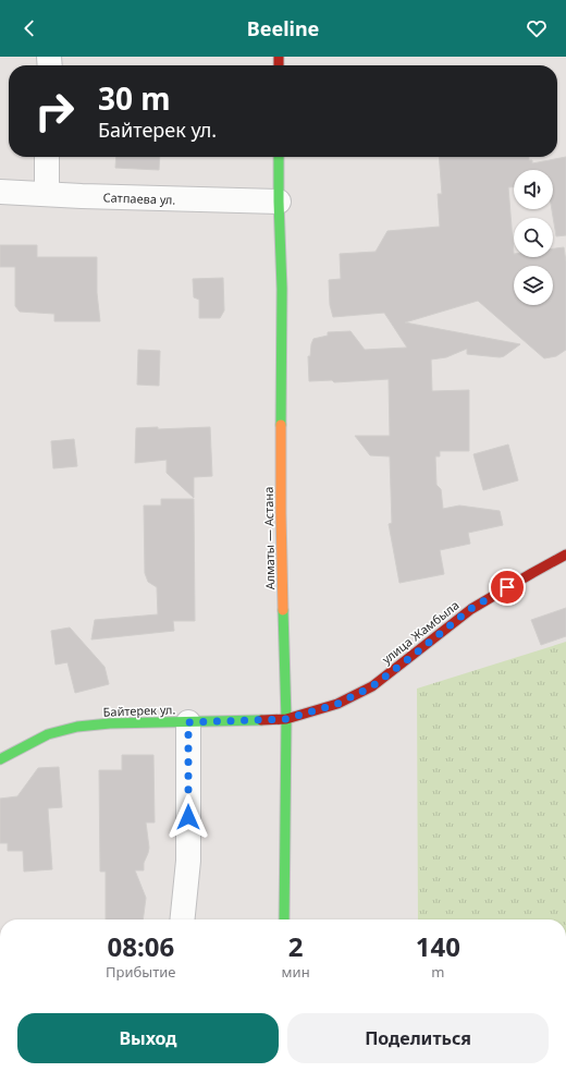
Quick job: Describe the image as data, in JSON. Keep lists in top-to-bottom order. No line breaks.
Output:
{"streets":{"main road":["Алматы — Астана","улица Жамбыла","Байтерек ул."],"street":["Сатпаева ул."]},"crossings":[["Сатпаева ул.","Алматы — Астана"],["Алматы — Астана","улица Жамбыла"],["Алматы — Астана","Байтерек ул."],["улица Жамбыла","Байтерек ул."]],"page":{"header":"Beeline","turn":["30 m","Байтерек ул."],"eta":["08:06","Прибытие","2","мин","140","m"],"buttons":["Выход","Поделиться"]}}
